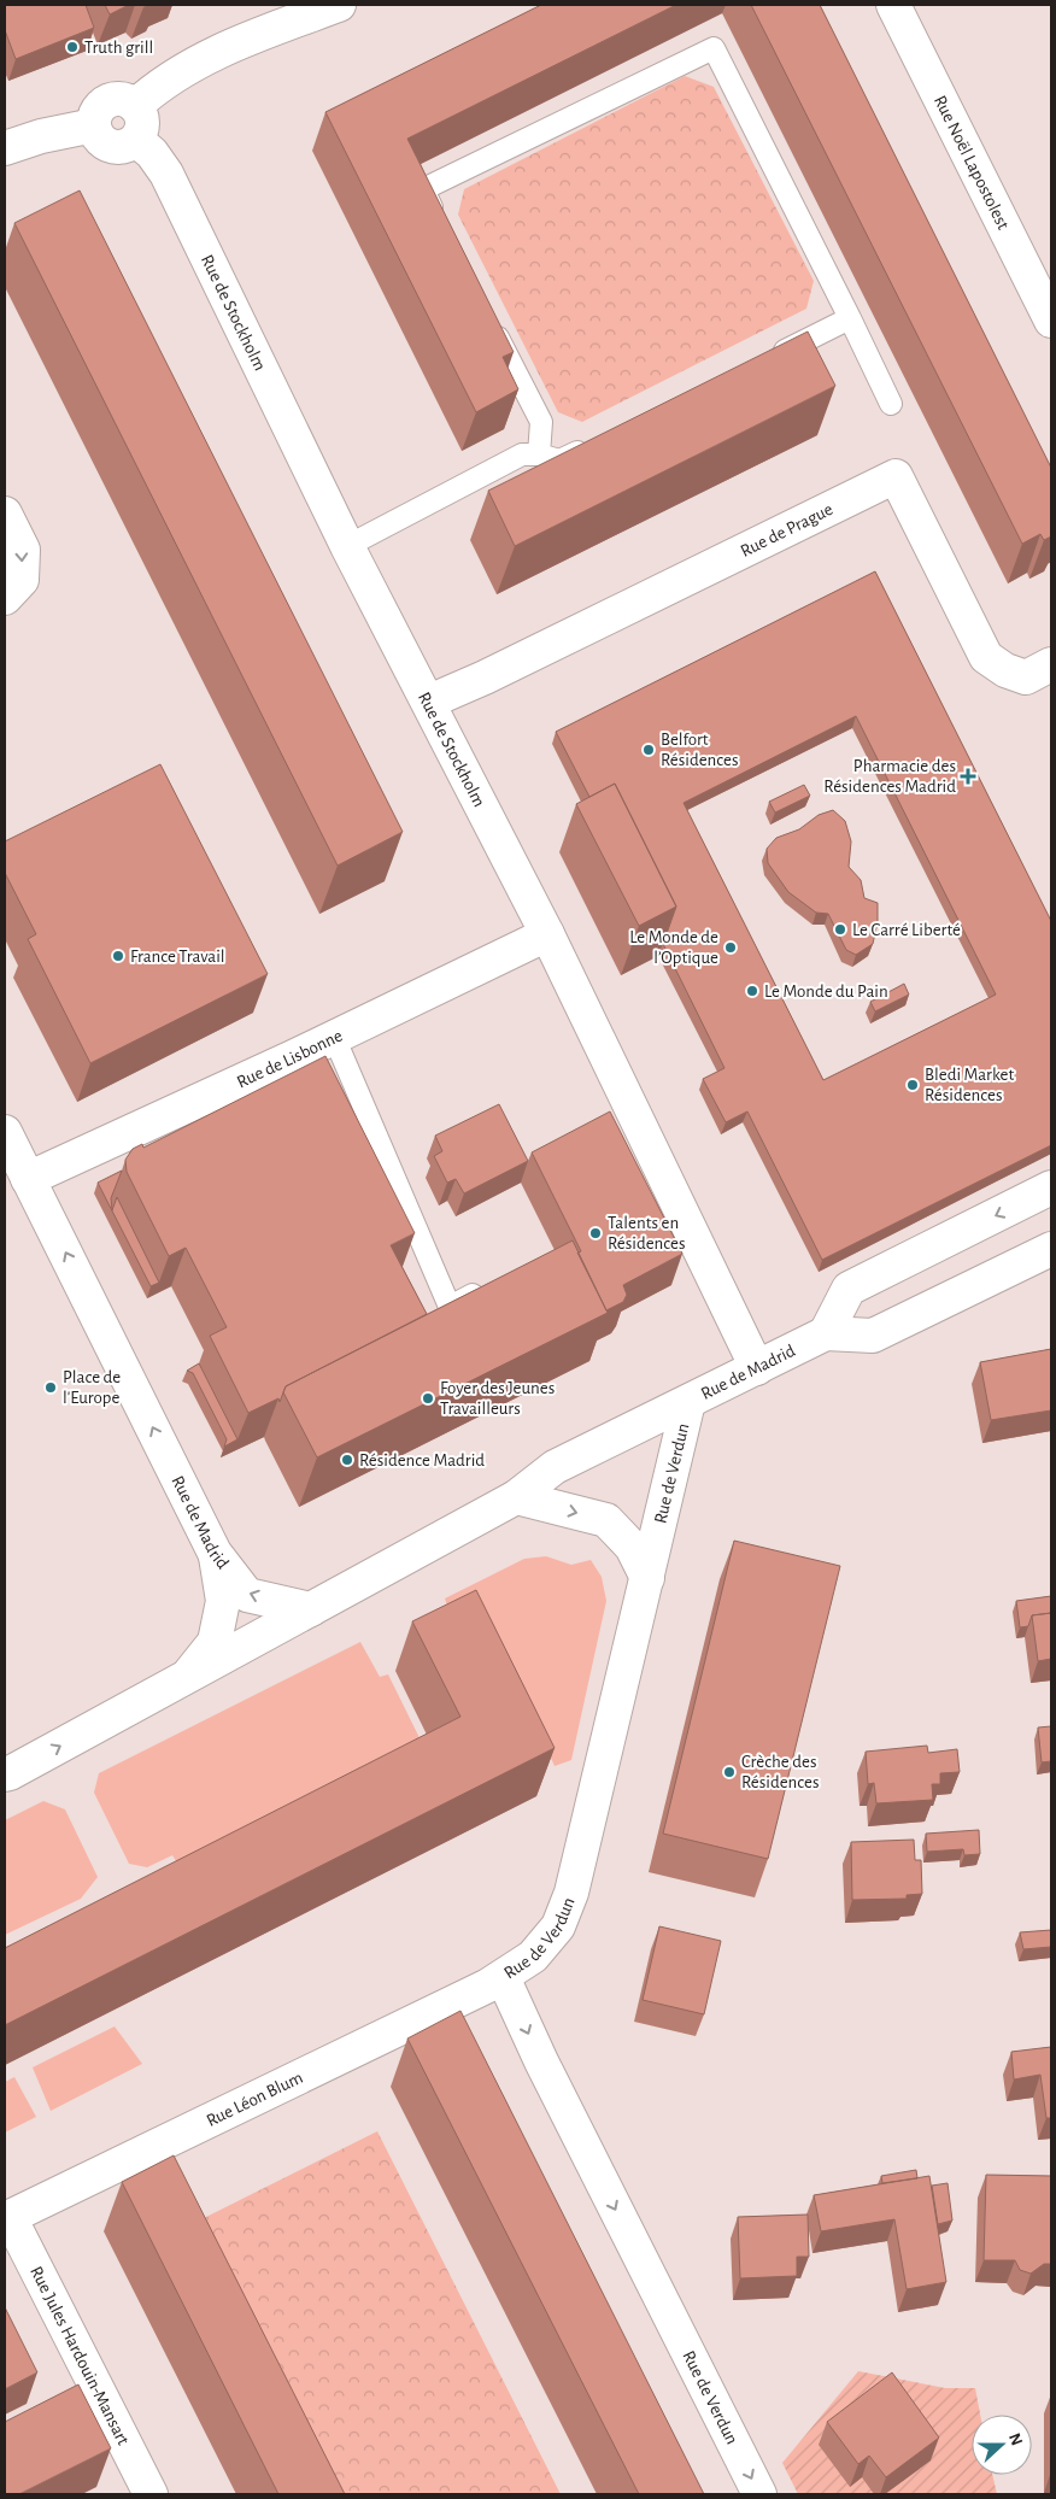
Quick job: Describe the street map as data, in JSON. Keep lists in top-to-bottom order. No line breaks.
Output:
{"streets":{"street":["Rue Noël Lapostolest","Rue de Stockholm","Rue de Prague","Rue de Lisbonne","Rue de Madrid","Rue de Verdun","Rue Léon Blum","Rue Jules Hardouin-Mansart"]},"crossings":[["Rue de Stockholm","Rue de Prague"],["Rue de Stockholm","Rue de Lisbonne"],["Rue de Stockholm","Rue de Madrid"],["Rue de Lisbonne","Rue de Madrid"],["Rue de Madrid","Rue de Verdun"],["Rue de Verdun","Rue Léon Blum"],["Rue Léon Blum","Rue Jules Hardouin-Mansart"]],"one_way":["Rue de Madrid","Rue de Verdun"],"places":{"other":["Truth grill","Belfort Résidences","Le Carré Liberté","Le Monde de l’Optique","France Travail","Le Monde du Pain","Bledi Market Résidences","Talents en Résidences","Place de l'Europe","Foyer des Jeunes Travailleurs","Résidence Madrid","Crèche des Résidences"],"health":["Pharmacie des Résidences Madrid"]},"north":"right"}
